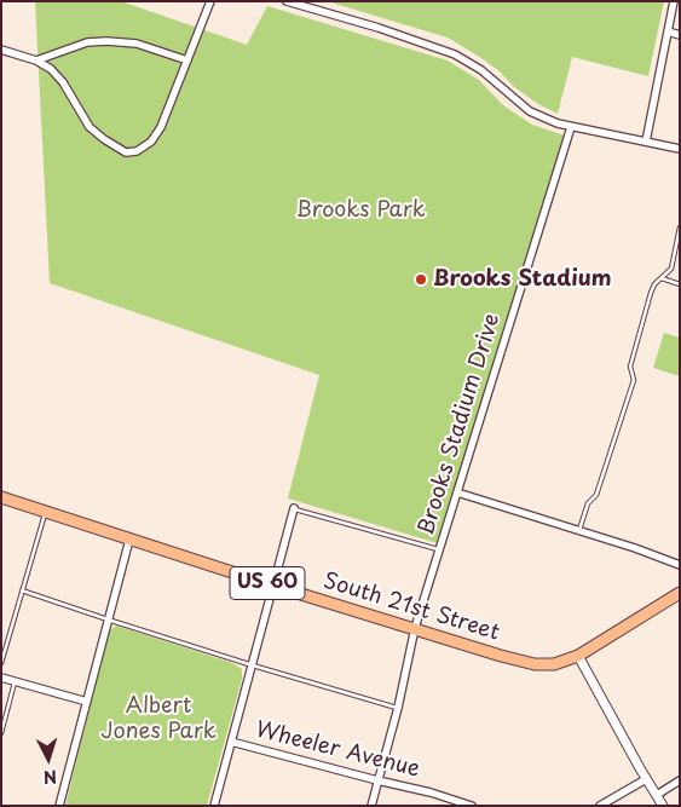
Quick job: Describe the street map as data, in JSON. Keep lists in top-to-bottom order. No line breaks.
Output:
{"streets":{"main road":["US 60","South 21st Street"],"street":["Brooks Stadium Drive","Wheeler Avenue"]},"crossings":[["Brooks Stadium Drive","South 21st Street"],["Brooks Stadium Drive","Wheeler Avenue"],["US 60","South 21st Street"]],"parks":["Brooks Park","Albert Jones Park"],"places":["Brooks Stadium"],"north":"bottom"}
